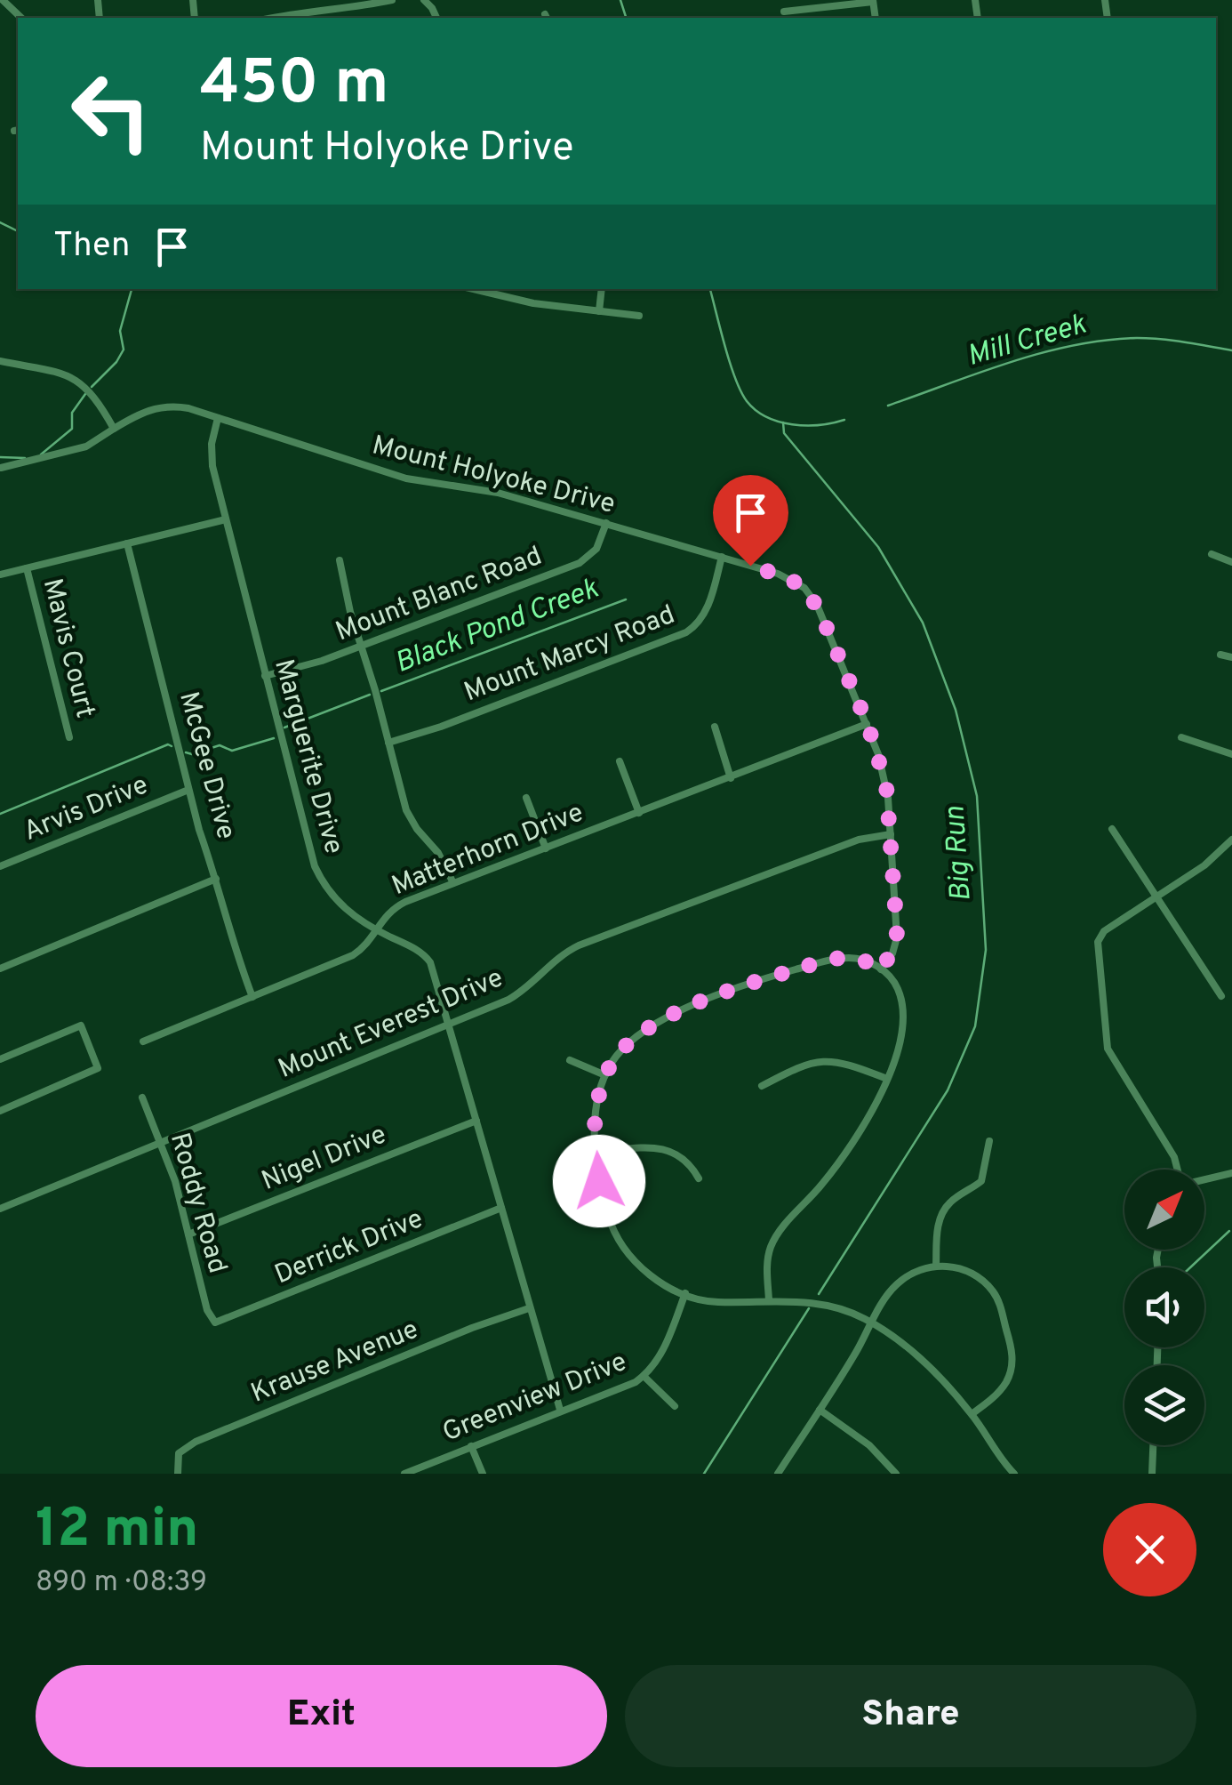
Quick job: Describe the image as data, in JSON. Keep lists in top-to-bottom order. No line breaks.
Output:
{"streets":{"street":["Mount Holyoke Drive","Mount Blanc Road","Mavis Court","Mount Marcy Road","Marguerite Drive","McGee Drive","Arvis Drive","Matterhorn Drive","Mount Everest Drive","Nigel Drive","Roddy Road","Derrick Drive","Krause Avenue","Greenview Drive"]},"crossings":[["Mount Holyoke Drive","Mount Blanc Road"],["Mount Holyoke Drive","Mount Marcy Road"],["Mount Holyoke Drive","Marguerite Drive"],["Mount Holyoke Drive","Matterhorn Drive"],["Mount Holyoke Drive","Mount Everest Drive"],["Mount Blanc Road","Marguerite Drive"],["Marguerite Drive","Matterhorn Drive"],["Marguerite Drive","Mount Everest Drive"],["Marguerite Drive","Nigel Drive"],["Marguerite Drive","Derrick Drive"],["Marguerite Drive","Krause Avenue"],["Marguerite Drive","Greenview Drive"],["McGee Drive","Arvis Drive"],["McGee Drive","Matterhorn Drive"],["Mount Everest Drive","Roddy Road"],["Nigel Drive","Roddy Road"],["Roddy Road","Derrick Drive"]],"water":["Mill Creek","Black Pond Creek","Big Run"],"north":"top right","page":{"turn":["450 m","Mount Holyoke Drive"],"then":"Then","heading":["12 min","890 m · 08:39"],"buttons":["Exit","Share"]}}
